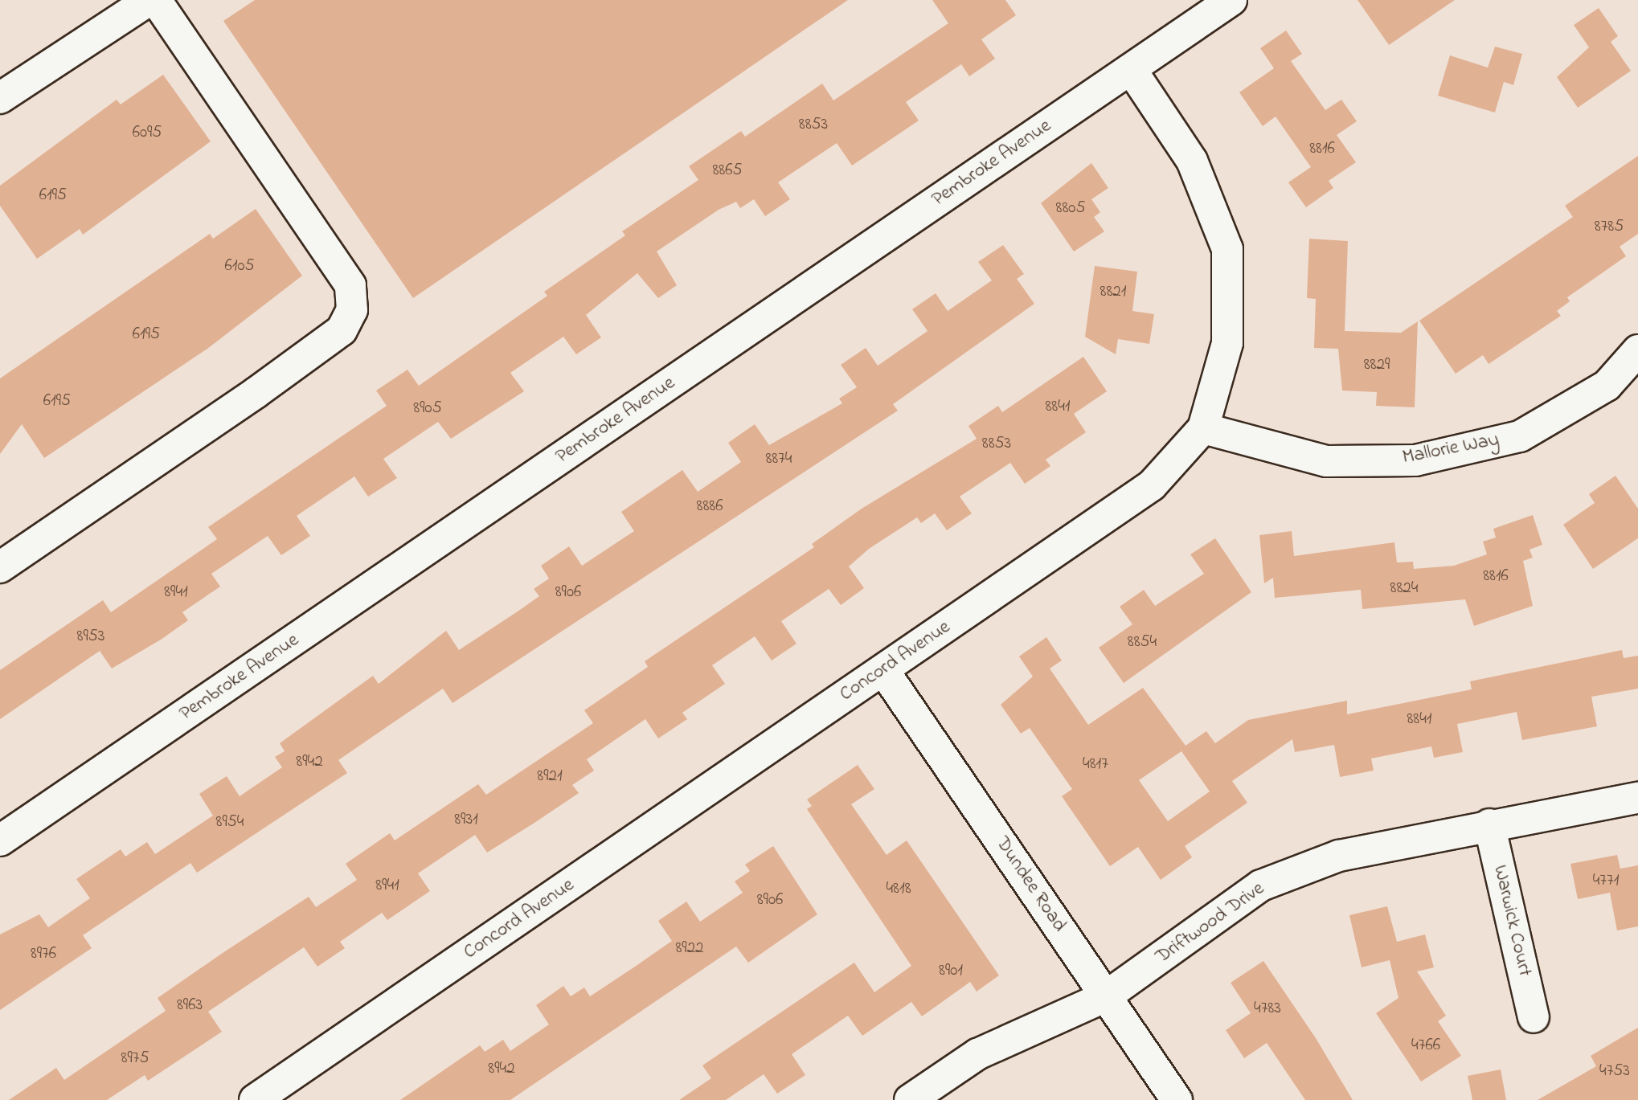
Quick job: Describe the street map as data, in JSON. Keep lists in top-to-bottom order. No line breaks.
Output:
{"streets":{"street":["Pembroke Avenue","Mallorie Way","Concord Avenue","Dundee Road","Warwick Court","Driftwood Drive"]},"crossings":[["Pembroke Avenue","Concord Avenue"],["Mallorie Way","Concord Avenue"],["Concord Avenue","Dundee Road"],["Dundee Road","Driftwood Drive"],["Warwick Court","Driftwood Drive"]],"house_numbers":["8853","6095","8816","8865","6195","8805","8785","6105","8821","6195","8829","6195","8841","8905","8853","8874","8886","8816","8824","8941","8906","8953","8854","8841","8942","4817","8921","8931","8954","4771","8941","4818","8906","8922","8976","8901","8963","4783","4766","8975","8942","4753"]}
